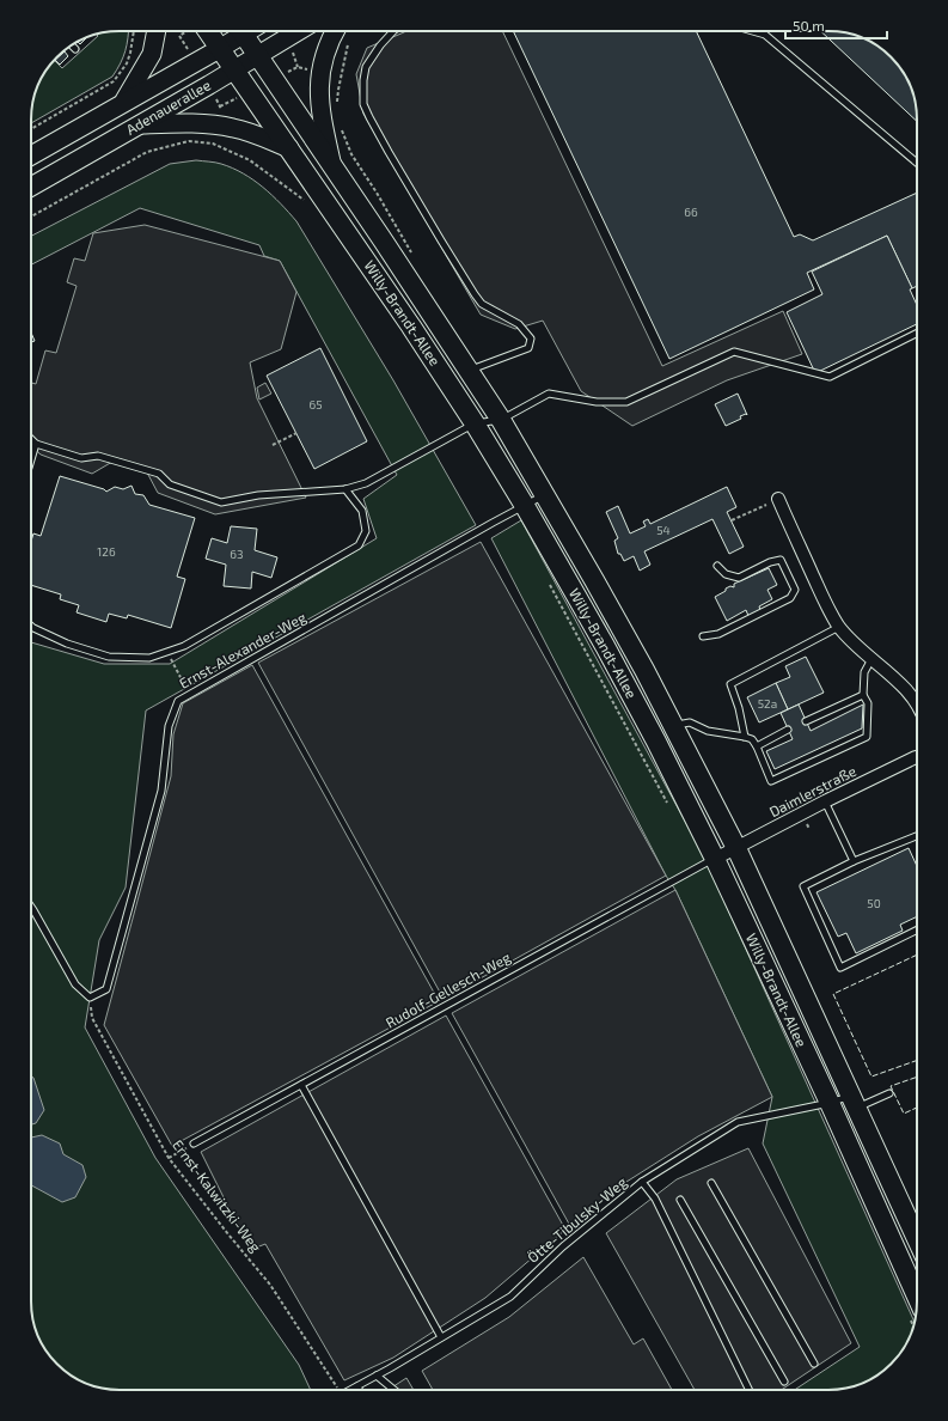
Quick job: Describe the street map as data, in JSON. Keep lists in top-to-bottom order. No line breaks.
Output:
{"streets":{"main road":["Adenauerallee","Willy-Brandt-Allee"],"street":["Daimlerstraße"],"lane":["Ernst-Alexander-Weg","Rudolf-Gellesch-Weg","Ötte-Tibulsky-Weg"],"path":["Ernst-Kalwitzki-Weg"]},"crossings":[["Adenauerallee","Willy-Brandt-Allee"],["Willy-Brandt-Allee","Ernst-Alexander-Weg"],["Willy-Brandt-Allee","Daimlerstraße"],["Willy-Brandt-Allee","Rudolf-Gellesch-Weg"],["Willy-Brandt-Allee","Ötte-Tibulsky-Weg"],["Ernst-Alexander-Weg","Ernst-Kalwitzki-Weg"],["Daimlerstraße","Rudolf-Gellesch-Weg"]],"house_numbers":["66","65","54","126","63","52a","50"],"scale_bar":"50 m"}
